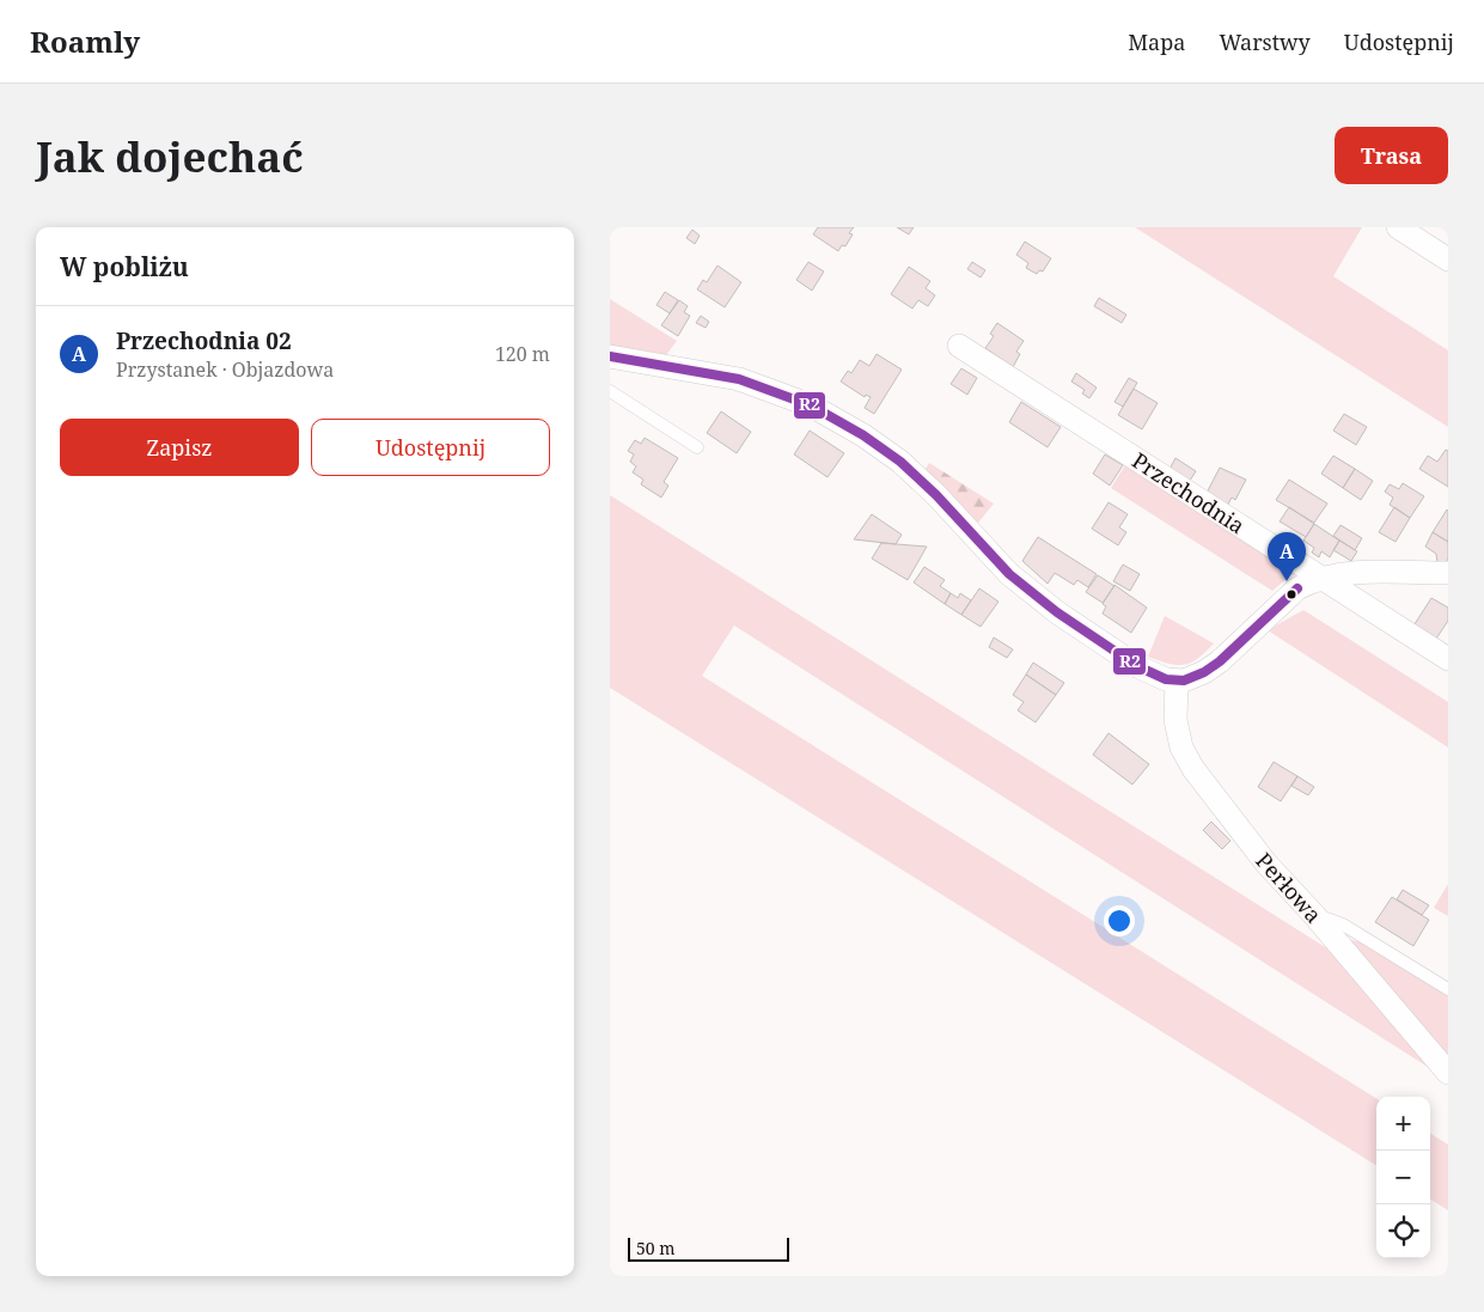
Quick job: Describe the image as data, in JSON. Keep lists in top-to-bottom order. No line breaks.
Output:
{"streets":{"street":["Przechodnia","Perłowa"]},"lines":["transit line R2"],"scale_bar":"50 m","page":{"header":"Roamly","nav":["Mapa","Warstwy","Udostępnij"],"buttons":["Trasa",["Zapisz","Udostępnij"]],"title":"Jak dojechać","heading":"W pobliżu","list":[{"mark":"A","name":"Przechodnia 02","note":"Przystanek · Objazdowa","value":"120 m"}],"pins":"A","map_buttons":["+","−"],"scale":"50 m"}}
